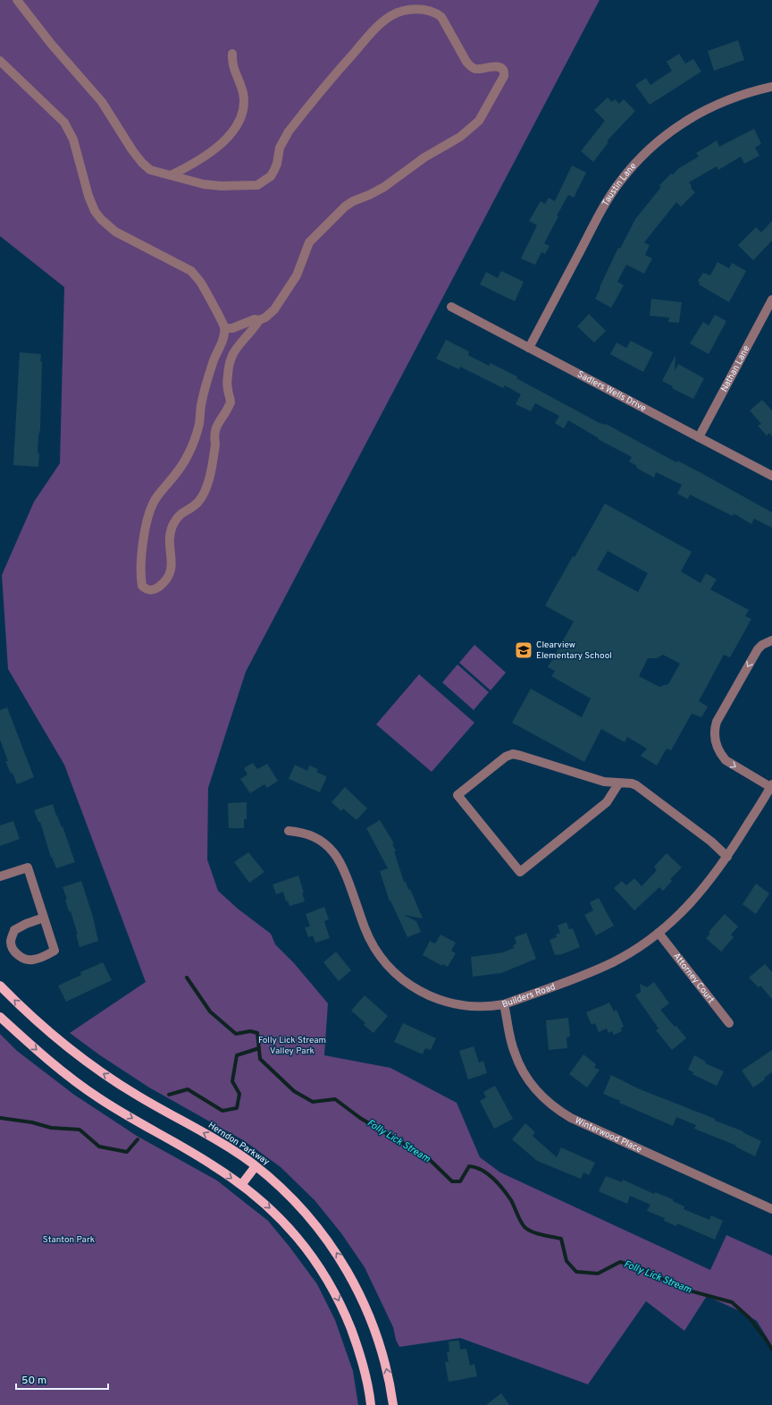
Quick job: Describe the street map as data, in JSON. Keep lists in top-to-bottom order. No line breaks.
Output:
{"streets":{"main road":["Herndon Parkway"],"street":["Taustin Lane","Nathan Lane","Sadlers Wells Drive","Attorney Court","Builders Road","Winterwood Place"]},"crossings":[["Taustin Lane","Sadlers Wells Drive"],["Nathan Lane","Sadlers Wells Drive"],["Attorney Court","Builders Road"],["Builders Road","Winterwood Place"]],"water":["Folly Lick Stream"],"parks":["Folly Lick Stream Valley Park","Stanton Park"],"places":{"school or university":["Clearview Elementary School"]},"scale_bar":"50 m"}
